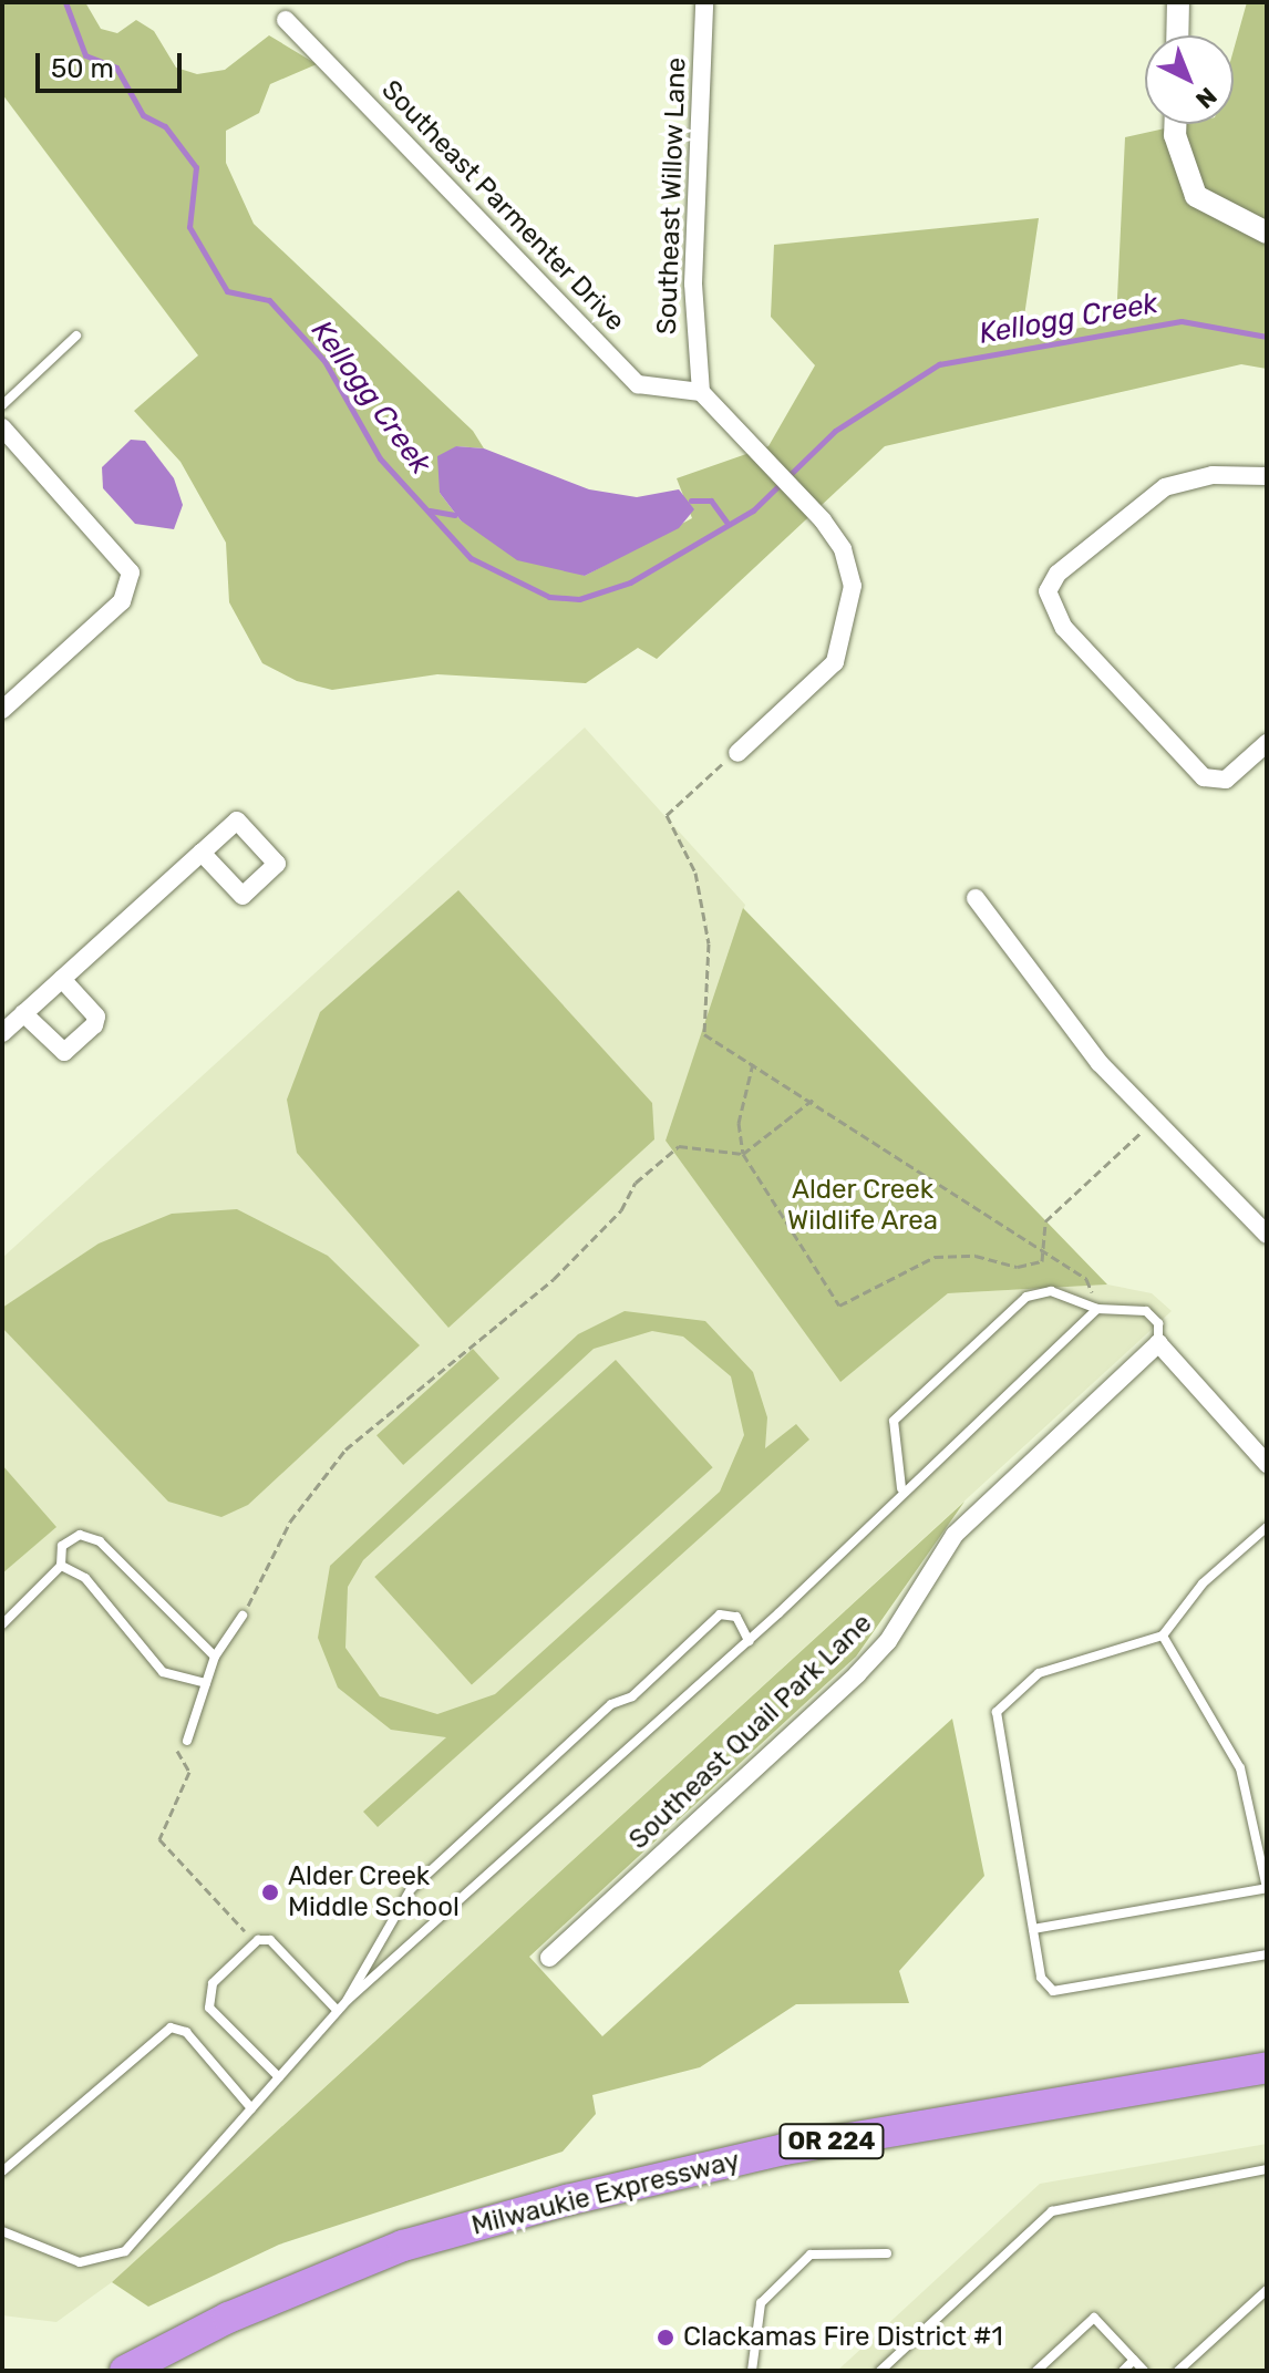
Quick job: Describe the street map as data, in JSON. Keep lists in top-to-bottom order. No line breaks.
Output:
{"streets":{"highway":["OR 224","Milwaukie Expressway"],"street":["Southeast Willow Lane","Southeast Parmenter Drive","Southeast Quail Park Lane"]},"crossings":[["Southeast Willow Lane","Southeast Parmenter Drive"]],"water":["Kellogg Creek"],"parks":["Alder Creek Wildlife Area"],"places":["Alder Creek Middle School","Clackamas Fire District #1"],"scale_bar":"50 m","north":"bottom right"}
